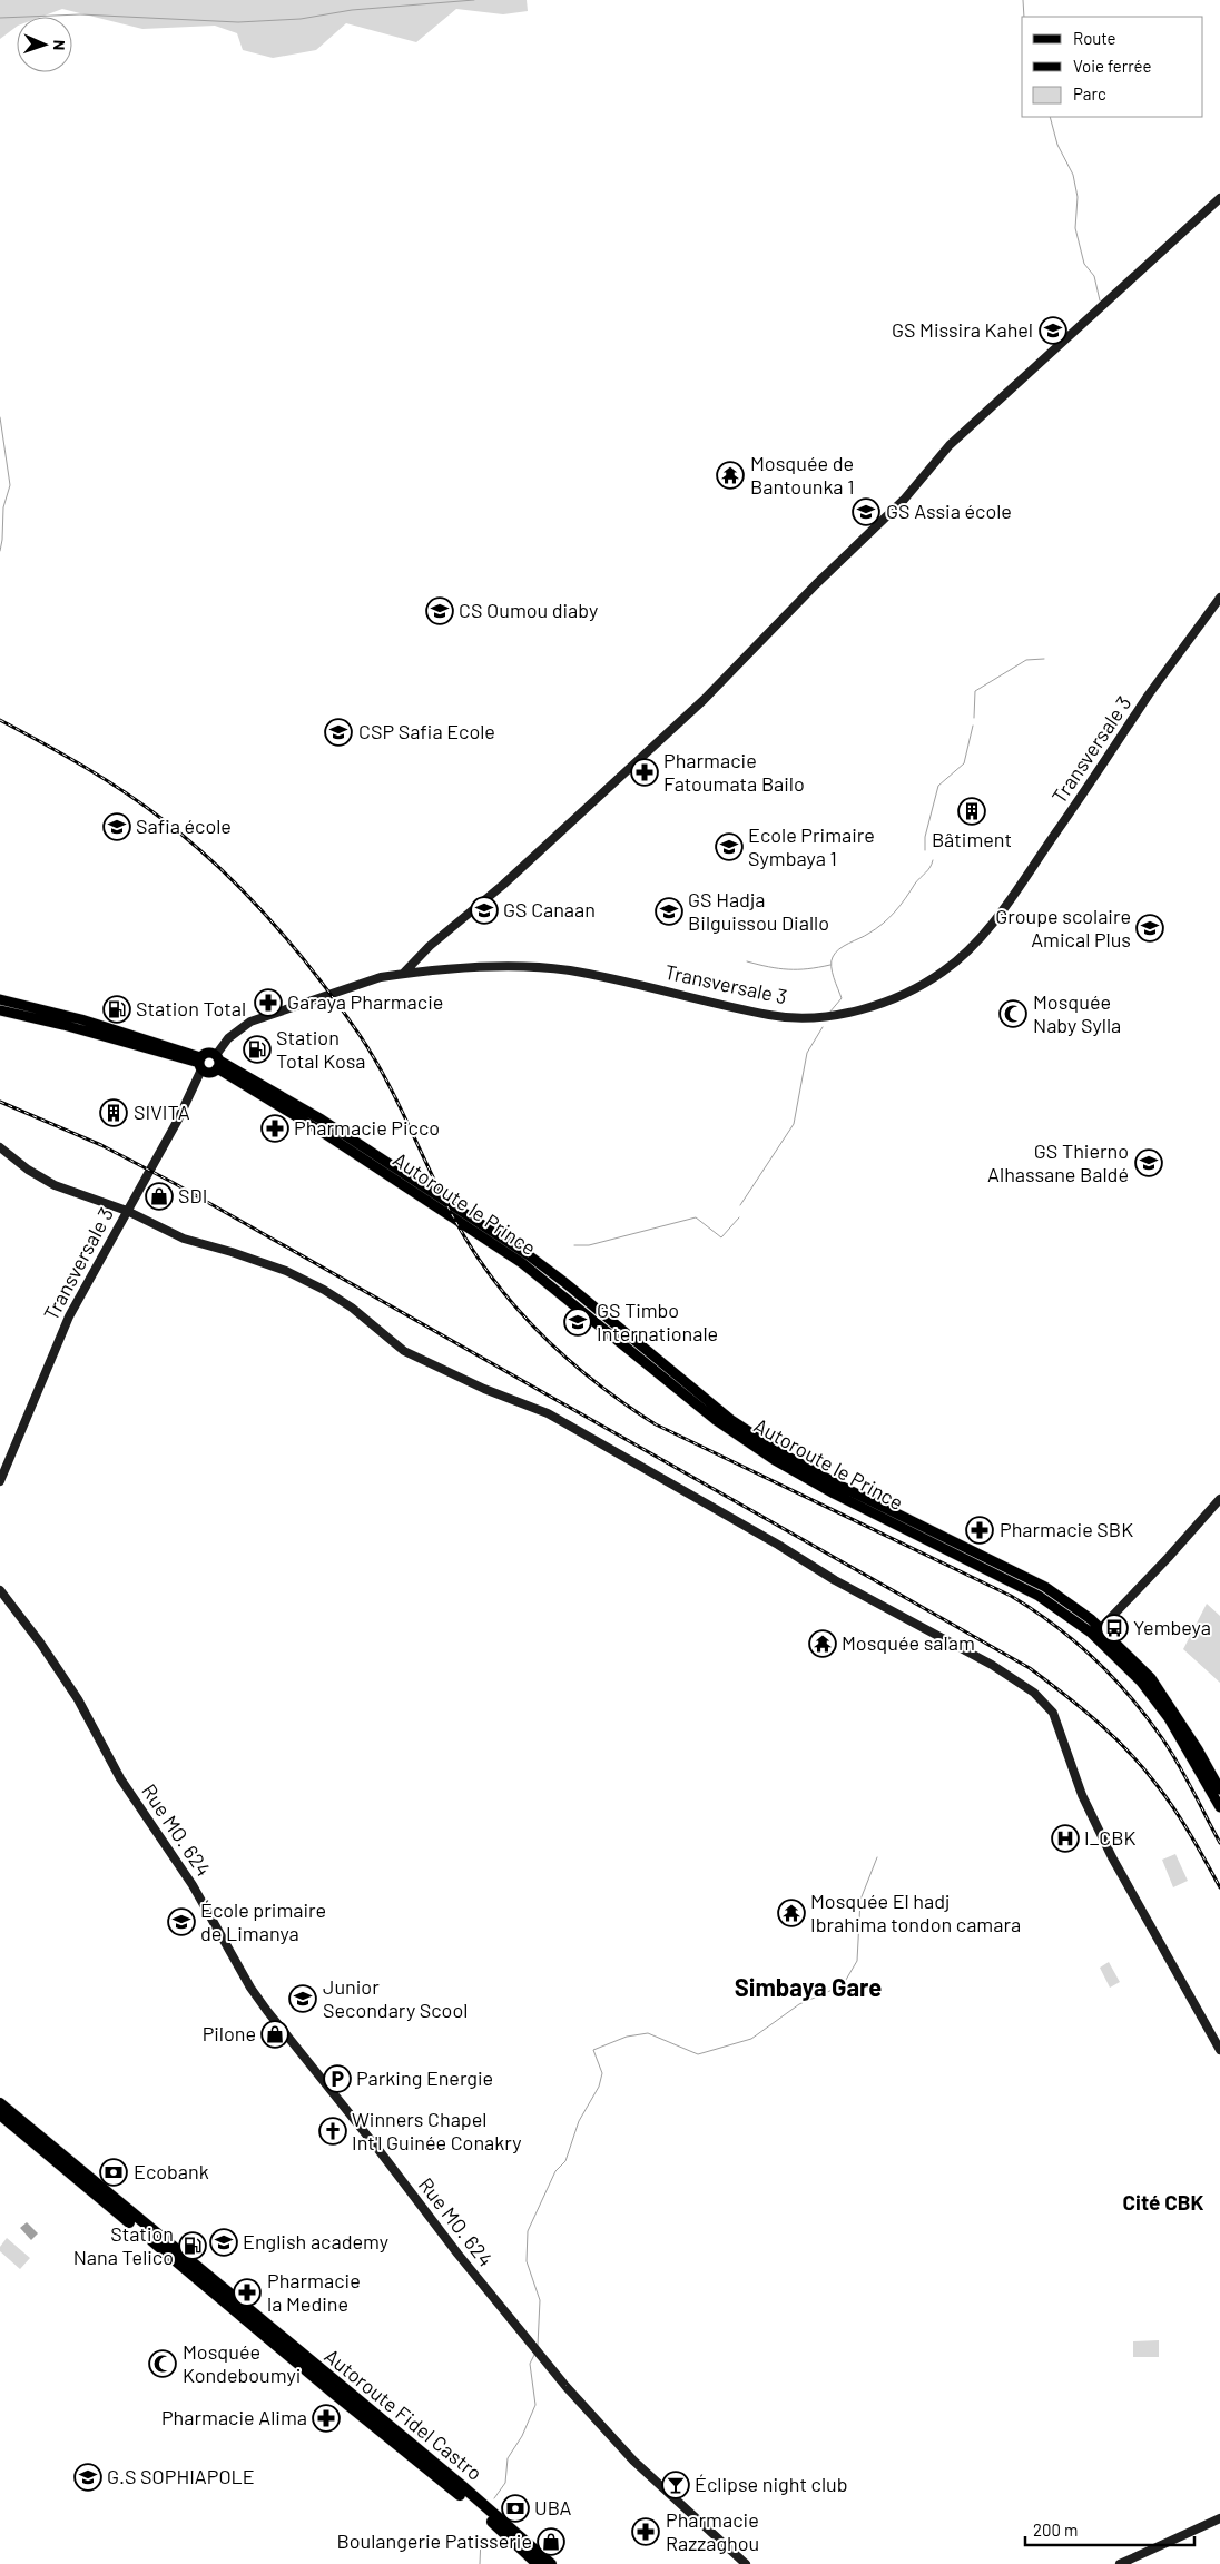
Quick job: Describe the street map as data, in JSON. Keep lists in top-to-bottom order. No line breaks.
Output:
{"streets":{"highway":["Autoroute Fidel Castro"],"main road":["Autoroute le Prince"],"street":["Transversale 3","Rue MO. 624"]},"crossings":[["Transversale 3","Autoroute le Prince"]],"districts":["Simbaya Gare","Cité CBK"],"places":{"school or university":["GS Missira Kahel","GS Assia école","CS Oumou diaby","CSP Safia Ecole","Safia école","Ecole Primaire Symbaya 1","GS Canaan","GS Hadja Bilguissou Diallo","Groupe scolaire Amical Plus","GS Thierno Alhassane Baldé","GS Timbo Internationale","École primaire de Limanya","Junior Secondary Scool","English academy","G.S SOPHIAPOLE"],"temple":["Mosquée de Bantounka 1","Mosquée salam","Mosquée El hadj Ibrahima tondon camara"],"pharmacy":["Pharmacie Fatoumata Bailo","Garaya Pharmacie","Pharmacie Picco","Pharmacie SBK","Pharmacie la Medine","Pharmacie Alima","Pharmacie Razzaghou"],"building":["Bâtiment","SIVITA"],"fuel station":["Station Total","Station Total Kosa","Station Nana Telico"],"mosque":["Mosquée Naby Sylla","Mosquée Kondeboumyi"],"shop":["SDI","Pilone","Boulangerie Patisserie"],"bus stop":["Yembeya"],"hospital":["I_CBK"],"parking":["Parking Energie"],"church":["Winners Chapel Int'l Guinée Conakry"],"bank":["Ecobank","UBA"],"bar":["Éclipse night club"]},"legend":["Route","Voie ferrée","Parc"],"scale_bar":"200 m","north":"right"}
